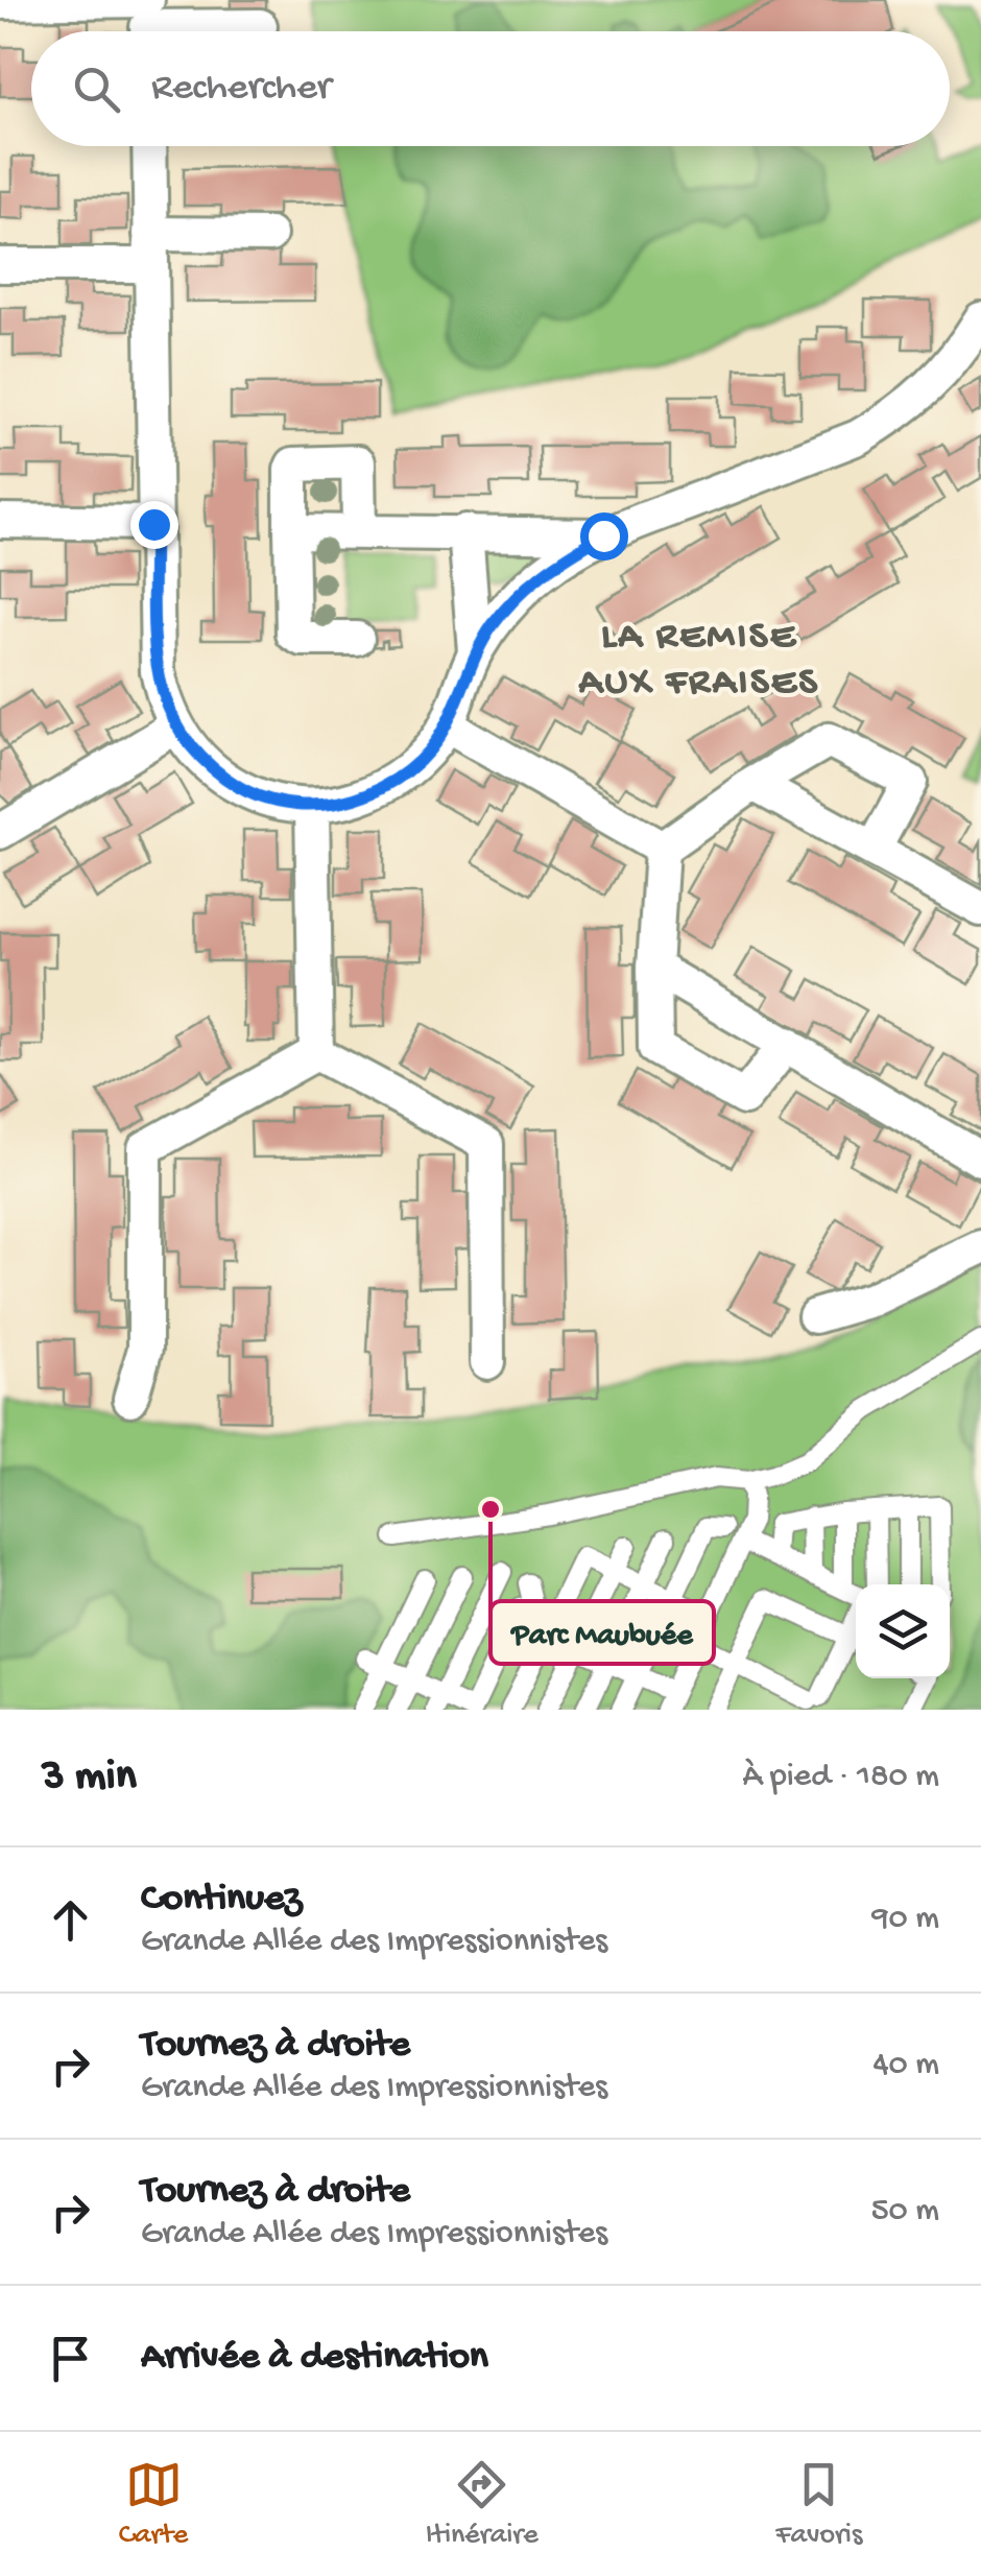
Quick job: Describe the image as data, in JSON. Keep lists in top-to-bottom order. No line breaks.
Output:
{"districts":["LA REMISE AUX FRAISES"],"places":["Parc Maubuée"],"page":{"search":"Rechercher","heading":["3 min","À pied · 180 m"],"list":[["Continuez","Grande Allée des Impressionnistes","90 m"],["Tournez à droite","Grande Allée des Impressionnistes","40 m"],["Tournez à droite","Grande Allée des Impressionnistes","50 m"],"Arrivée à destination"],"nav":["Carte","Itinéraire","Favoris"]}}
